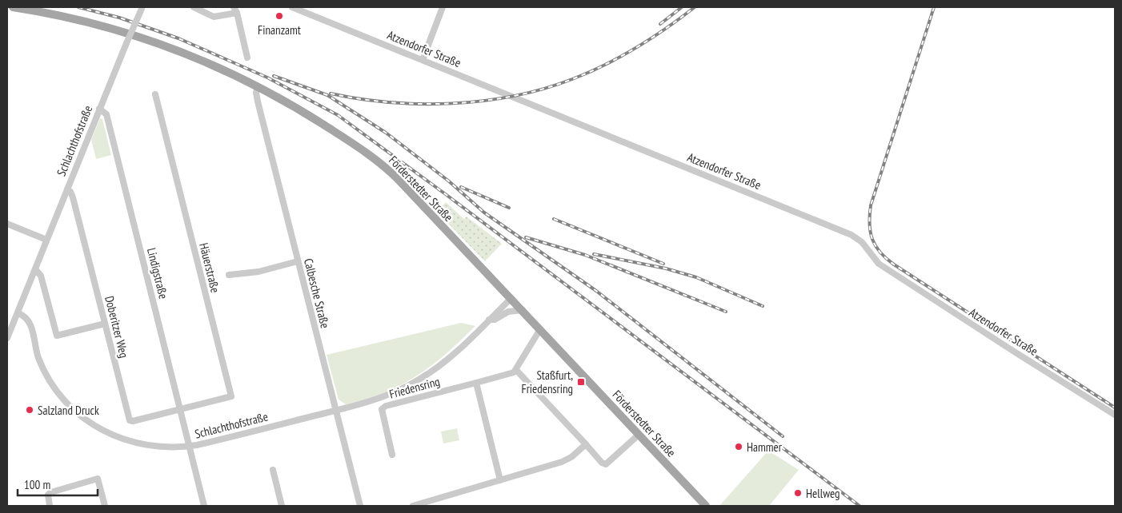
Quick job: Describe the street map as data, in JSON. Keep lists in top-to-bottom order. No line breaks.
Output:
{"streets":{"main road":["Förderstedter Straße"],"street":["Atzendorfer Straße","Schlachthofstraße","Häuerstraße","Lindigstraße","Calbesche Straße","Doberitzer Weg","Friedensring"]},"crossings":[["Schlachthofstraße","Förderstedter Straße"],["Schlachthofstraße","Lindigstraße"],["Schlachthofstraße","Calbesche Straße"],["Schlachthofstraße","Doberitzer Weg"],["Förderstedter Straße","Calbesche Straße"],["Häuerstraße","Lindigstraße"],["Häuerstraße","Doberitzer Weg"],["Lindigstraße","Doberitzer Weg"]],"places":{"other":["Finanzamt","Salzland Druck","Hammer","Hellweg"],"transit":["Staßfurt, Friedensring"]},"scale_bar":"100 m"}
